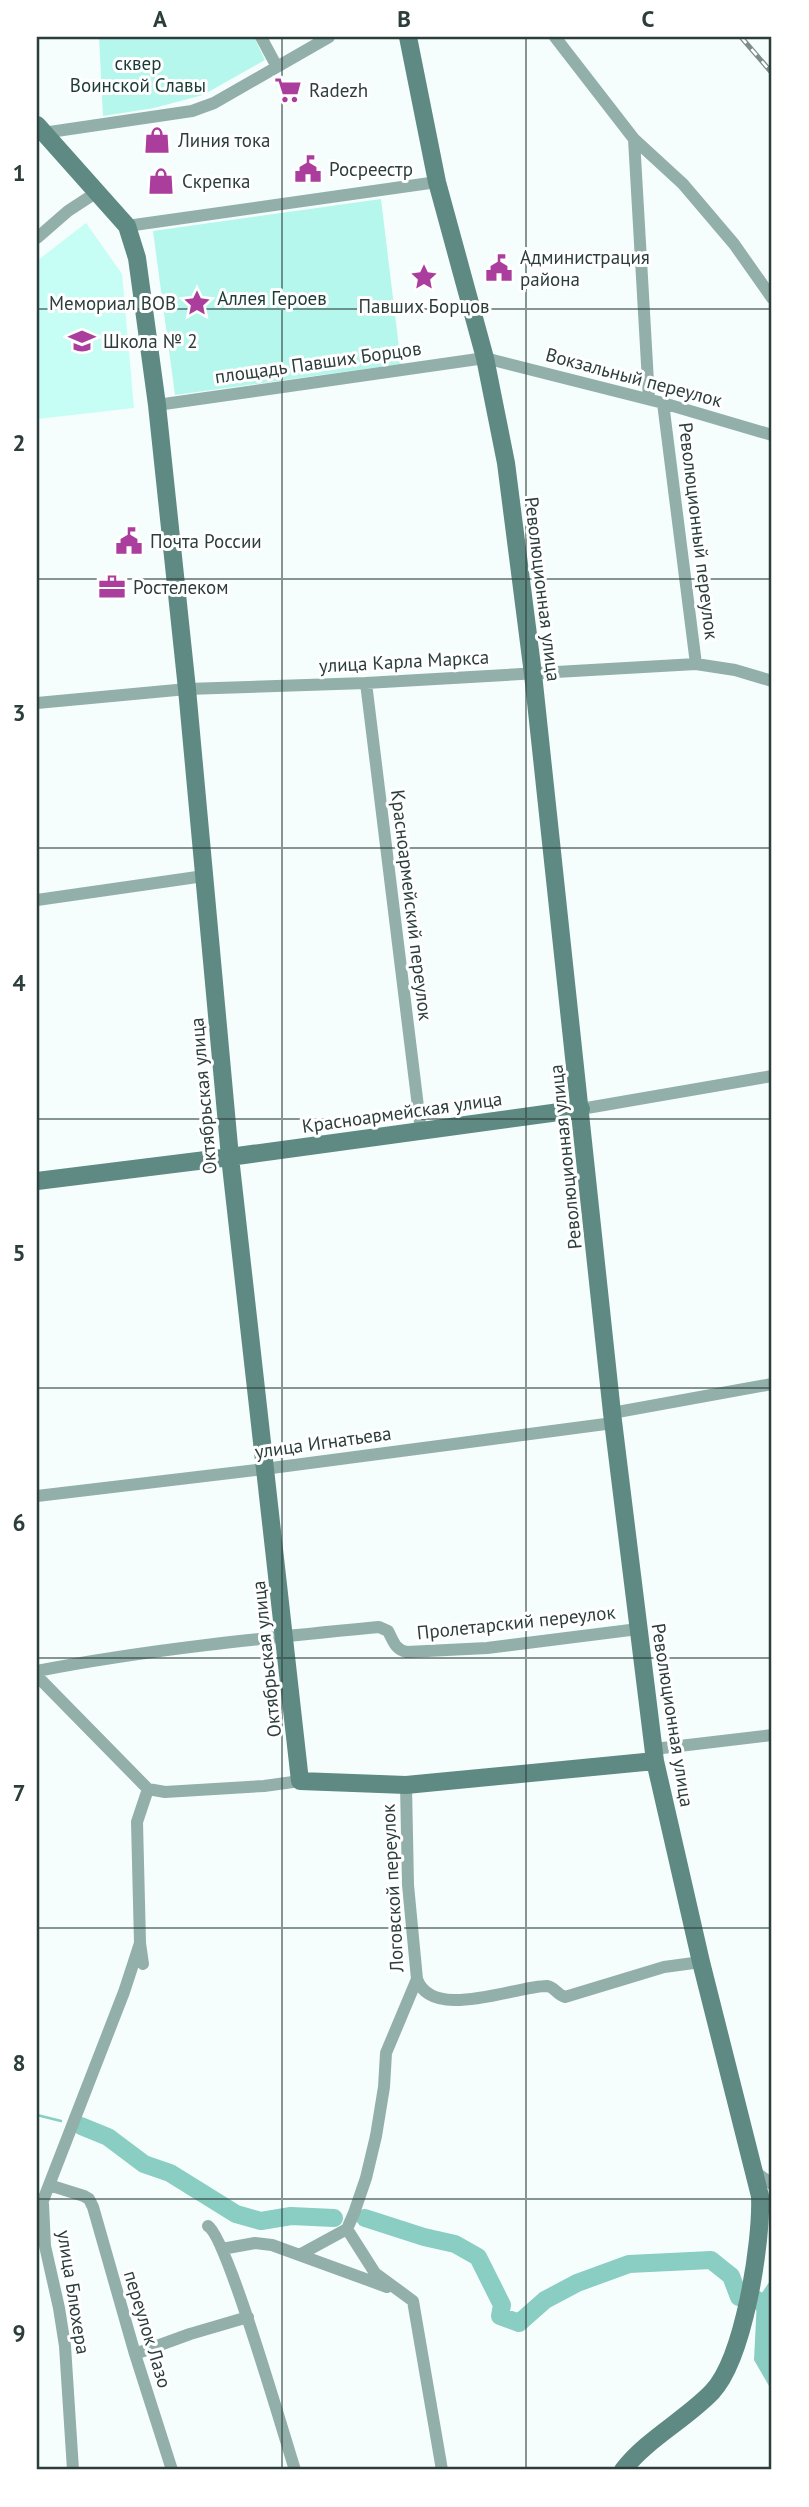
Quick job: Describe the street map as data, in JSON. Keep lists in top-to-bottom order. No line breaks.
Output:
{"streets":{"main road":["Революционная улица","Октябрьская улица","Красноармейская улица"],"street":["площадь Павших Борцов","Вокзальный переулок","Революционный переулок","улица Карла Маркса","Красноармейский переулок","улица Игнатьева","Пролетарский переулок","Логовской переулок","улица Блюхера","переулок Лазо"]},"crossings":[["площадь Павших Борцов","Вокзальный переулок"],["площадь Павших Борцов","Революционная улица"],["площадь Павших Борцов","Октябрьская улица"],["Вокзальный переулок","Революционный переулок"],["Вокзальный переулок","Революционная улица"],["Революционный переулок","улица Карла Маркса"],["Революционная улица","улица Карла Маркса"],["Революционная улица","Красноармейская улица"],["Революционная улица","улица Игнатьева"],["Революционная улица","Пролетарский переулок"],["Революционная улица","Логовской переулок"],["улица Карла Маркса","Красноармейский переулок"],["улица Карла Маркса","Октябрьская улица"],["Красноармейский переулок","Красноармейская улица"],["Октябрьская улица","Красноармейская улица"],["Октябрьская улица","улица Игнатьева"],["Октябрьская улица","Пролетарский переулок"]],"parks":["сквер Воинской Славы","Аллея Героев"],"places":{"supermarket":["Radezh"],"shop":["Линия тока","Скрепка"],"public building":["Росреестр","Администрация района","Почта России"],"place":["Павших Борцов","Мемориал ВОВ"],"school or university":["Школа № 2"],"office":["Ростелеком"]},"grid":{"columns":["A","B","C"],"rows":["1","2","3","4","5","6","7","8","9"]}}
